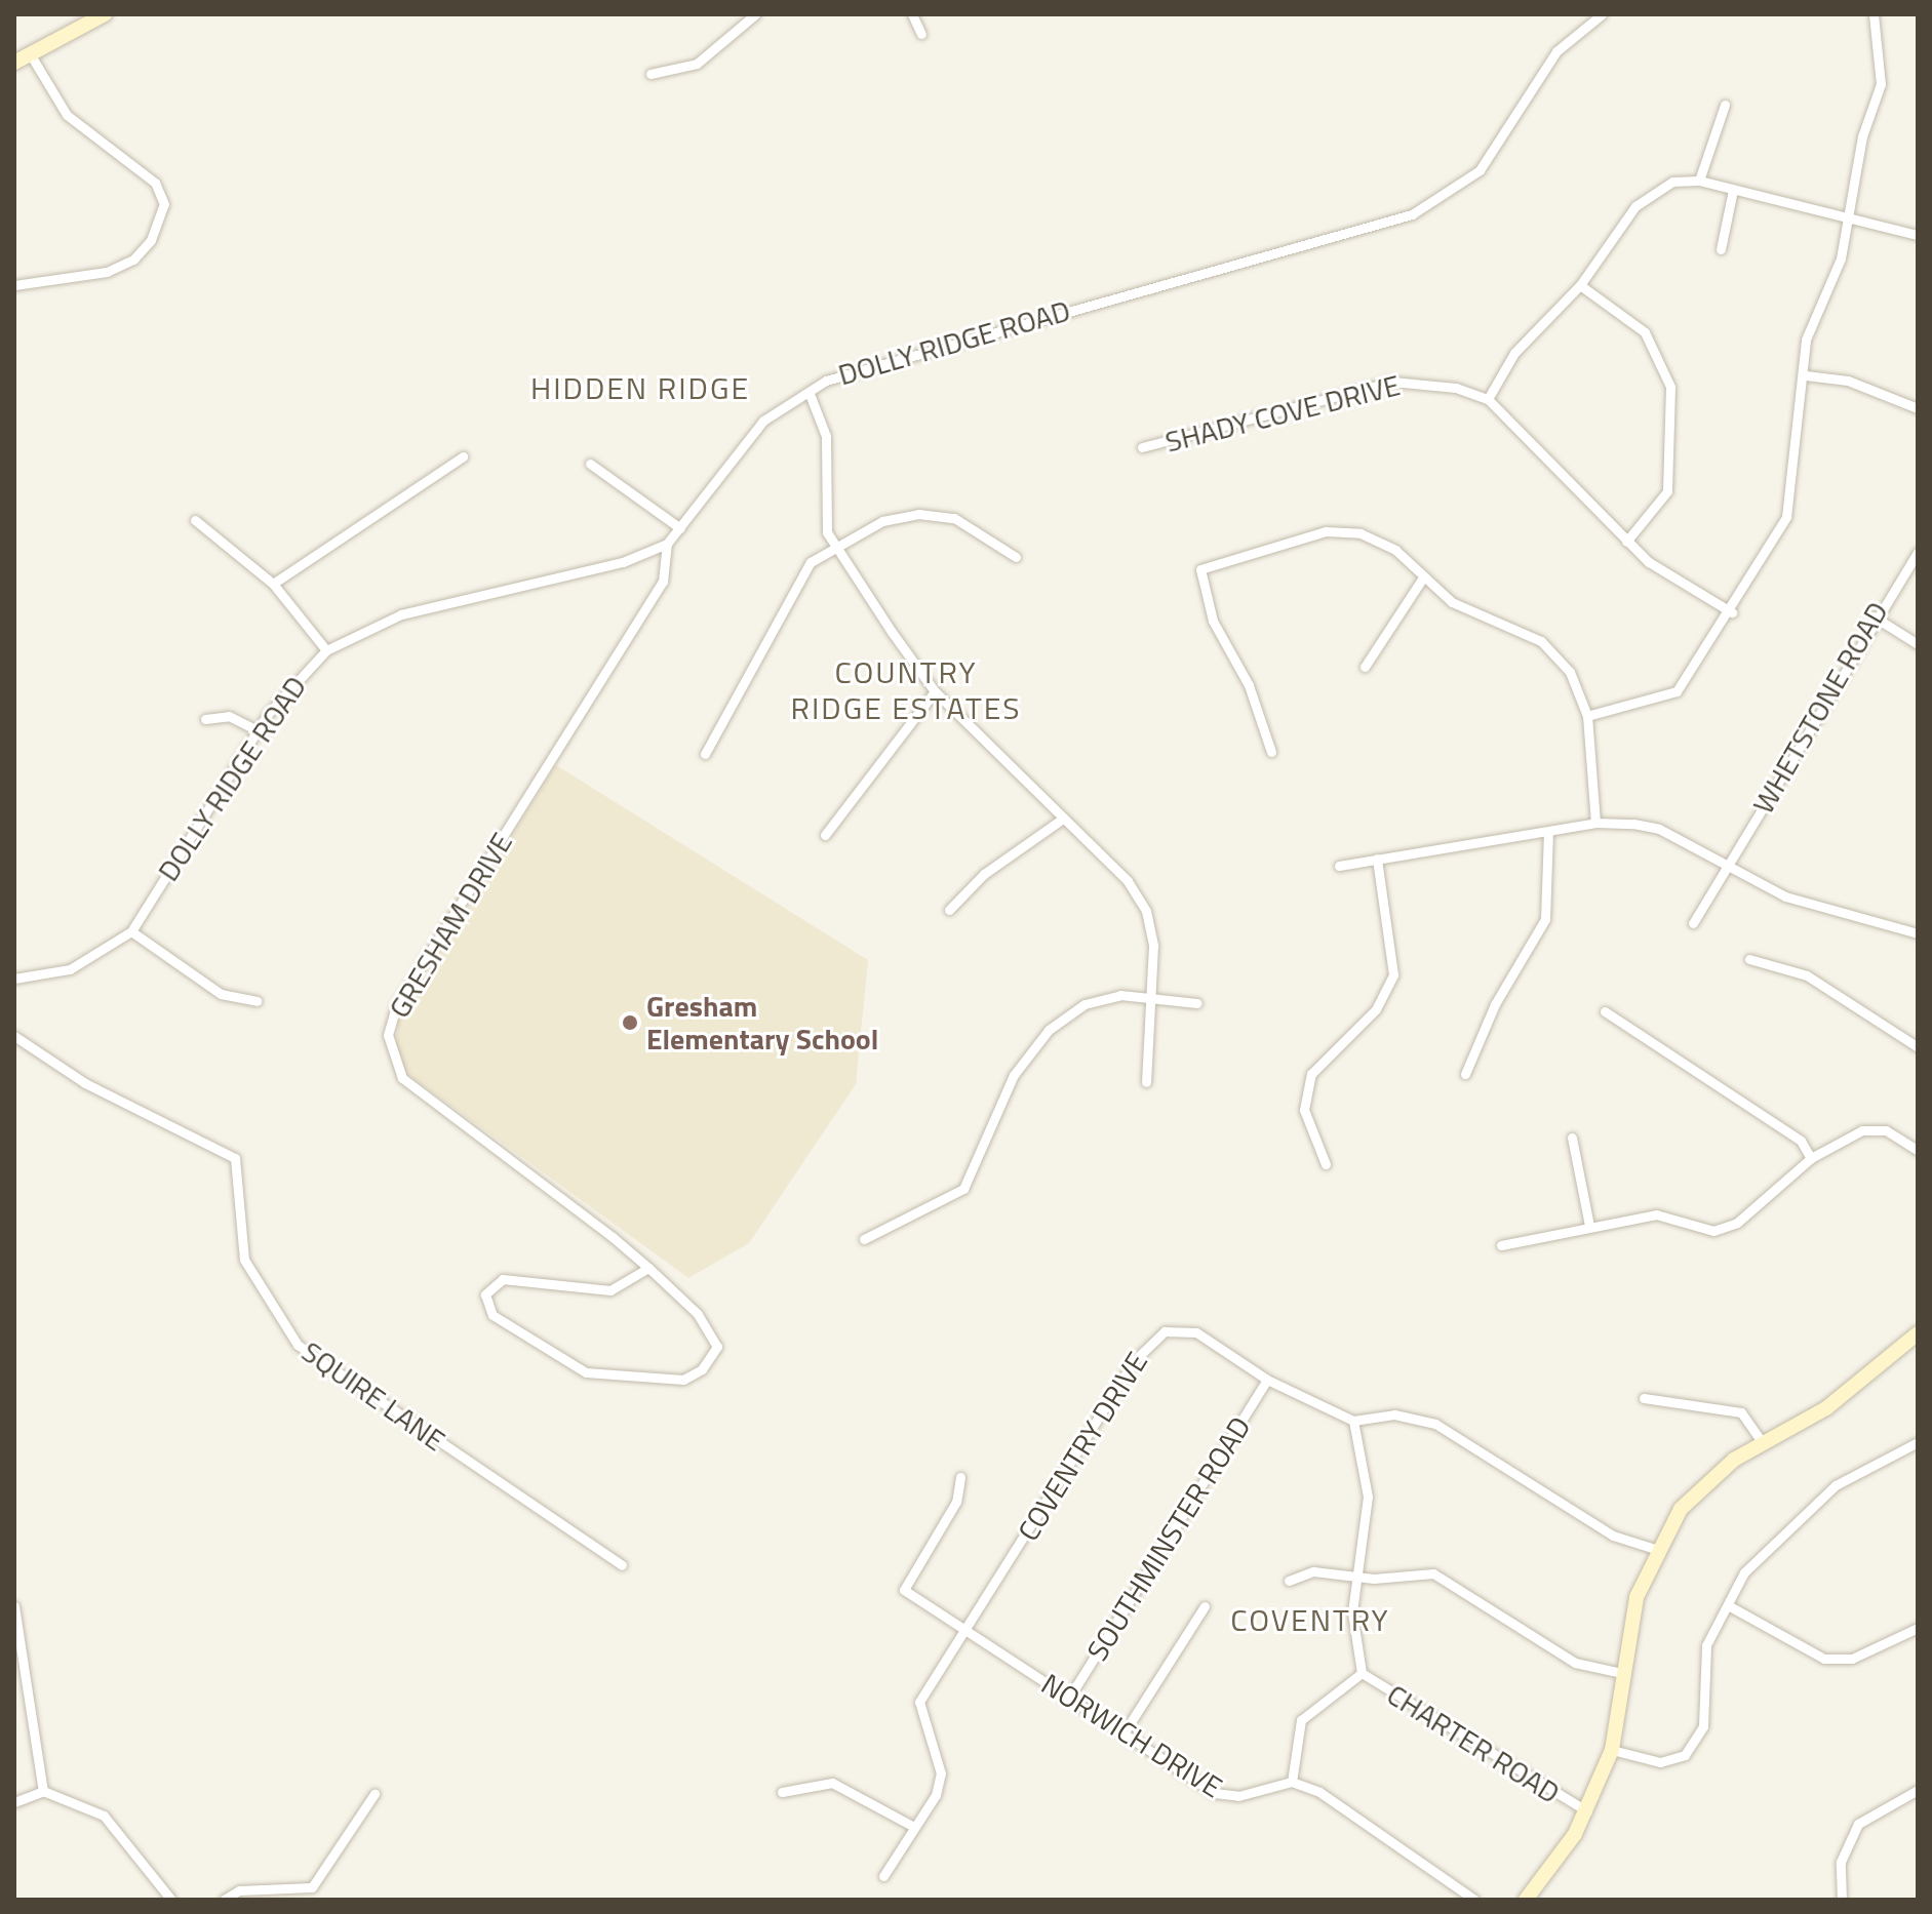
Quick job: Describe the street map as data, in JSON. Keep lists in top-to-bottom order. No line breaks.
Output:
{"streets":{"street":["DOLLY RIDGE ROAD","SHADY COVE DRIVE","WHETSTONE ROAD","GRESHAM DRIVE","SQUIRE LANE","COVENTRY DRIVE","SOUTHMINSTER ROAD","NORWICH DRIVE","CHARTER ROAD"]},"crossings":[["DOLLY RIDGE ROAD","GRESHAM DRIVE"],["COVENTRY DRIVE","SOUTHMINSTER ROAD"],["COVENTRY DRIVE","NORWICH DRIVE"],["SOUTHMINSTER ROAD","NORWICH DRIVE"]],"districts":["HIDDEN RIDGE","COUNTRY RIDGE ESTATES","COVENTRY"],"places":["Gresham Elementary School"]}
